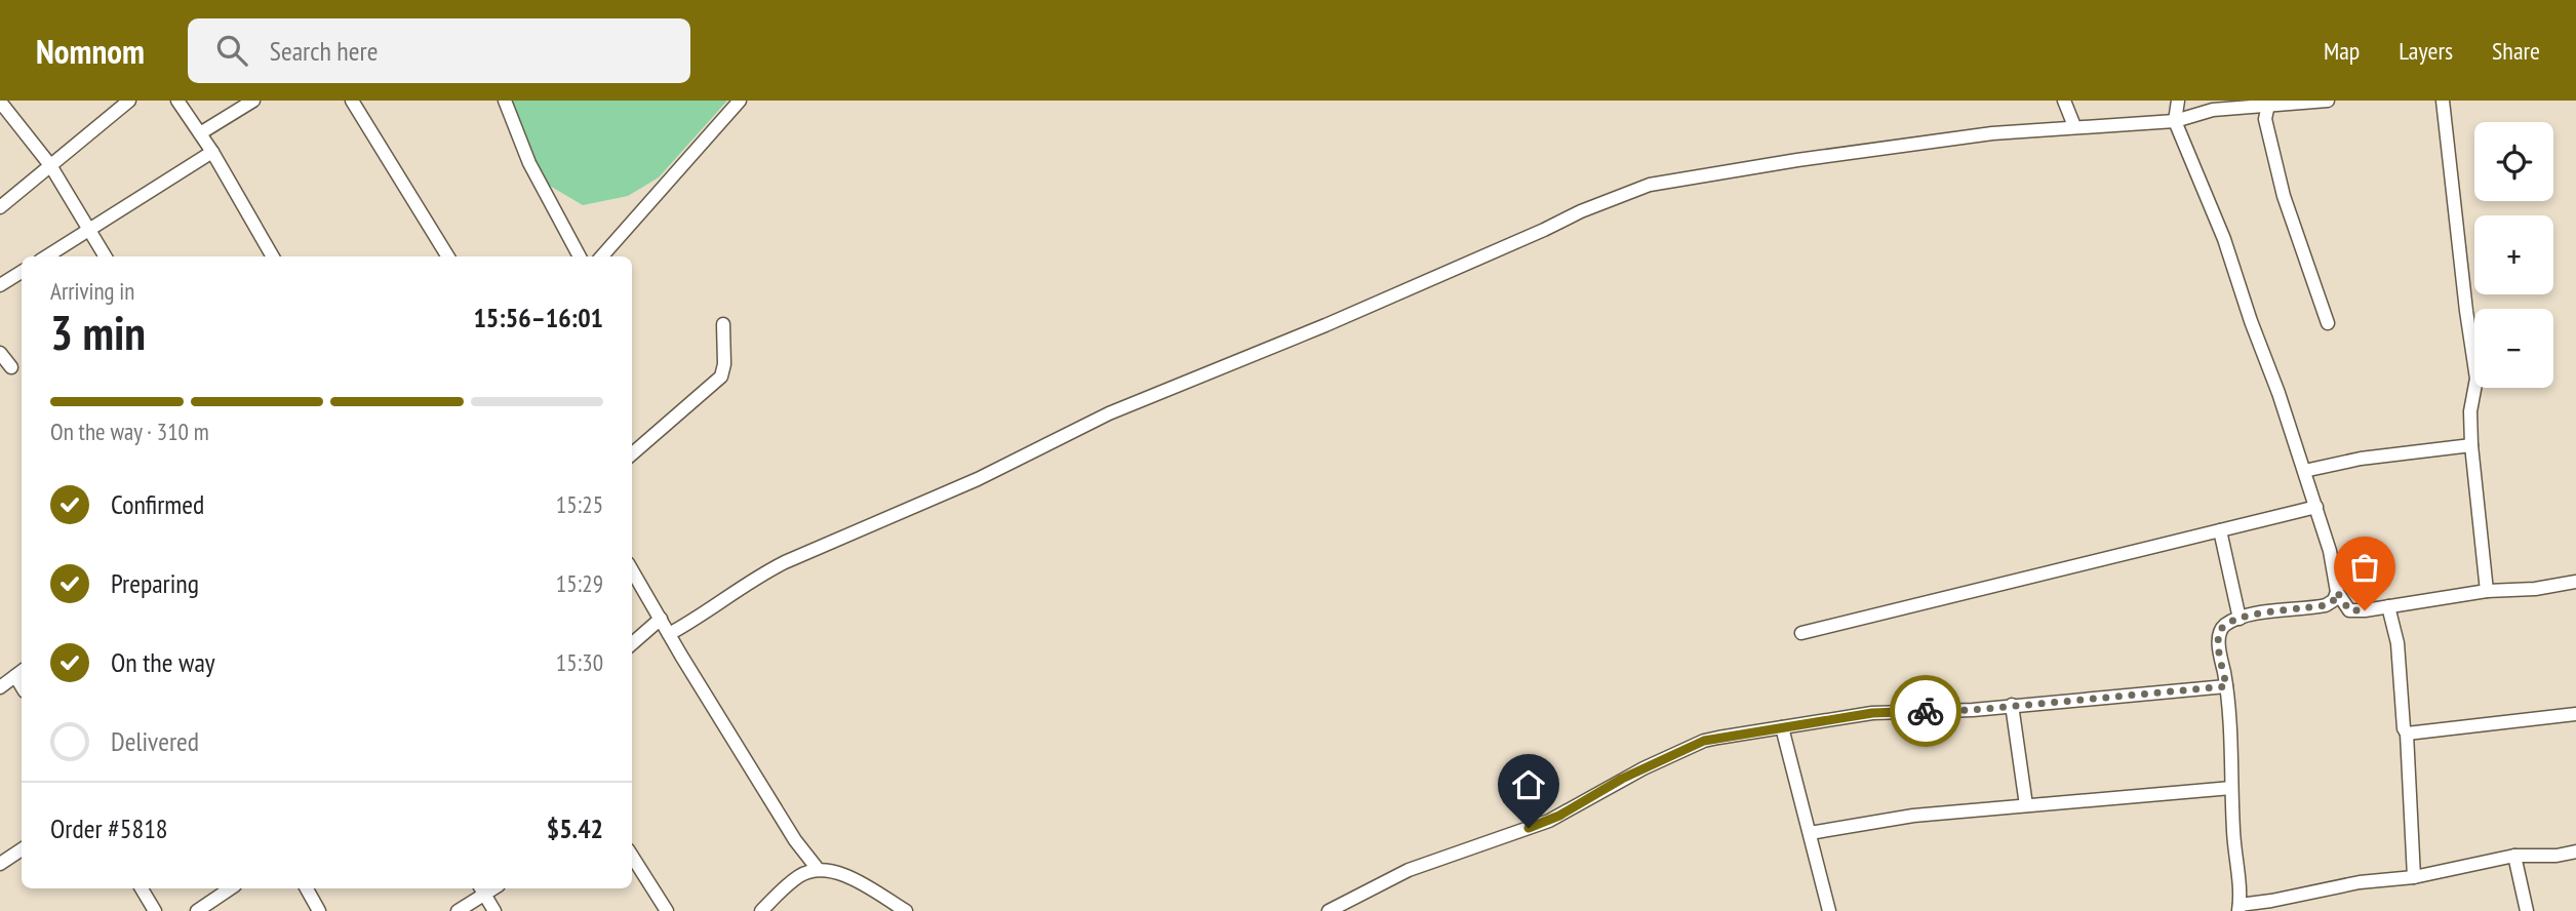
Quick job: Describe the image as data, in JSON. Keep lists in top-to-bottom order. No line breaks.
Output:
{"page":{"header":"Nomnom","search":"Search here","nav":["Map","Layers","Share"],"map_buttons":["+","−"],"heading":["3 min","Arriving in","15:56–16:01"],"panel":["Order #5818","$5.42"],"bar":"On the way · 310 m","list":[["Confirmed","15:25"],["Preparing","15:29"],["On the way","15:30"],"Delivered"]}}
